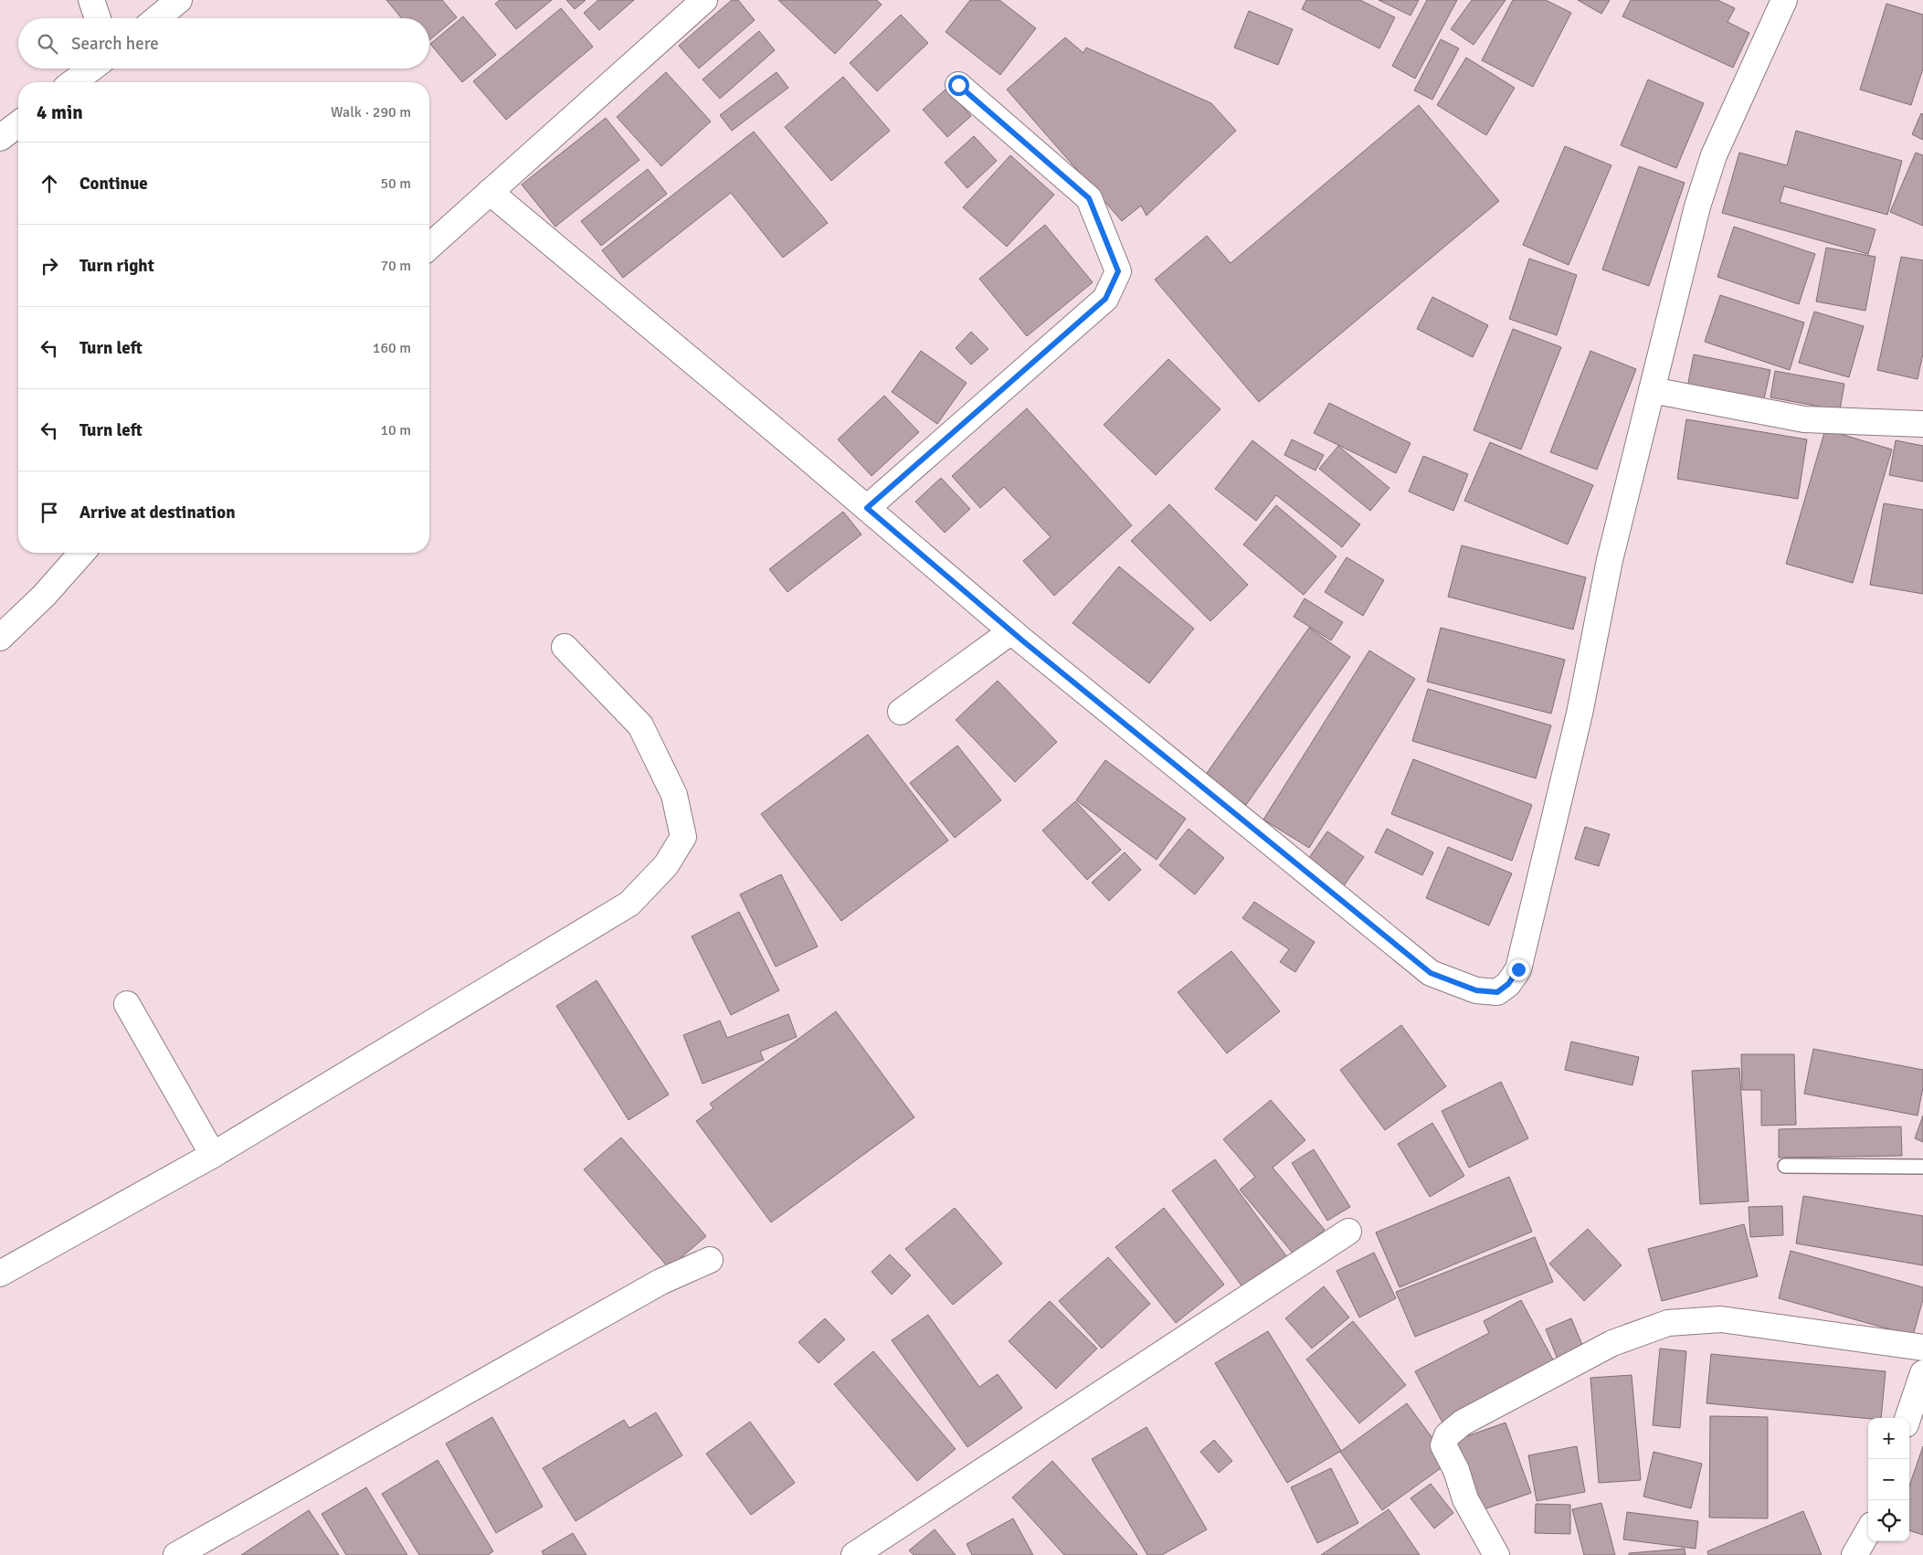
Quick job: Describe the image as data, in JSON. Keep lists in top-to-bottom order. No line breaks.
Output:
{"page":{"search":"Search here","heading":["4 min","Walk · 290 m"],"list":[["Continue","50 m"],["Turn right","70 m"],["Turn left","160 m"],["Turn left","10 m"],"Arrive at destination"],"map_buttons":["+","−"]}}
